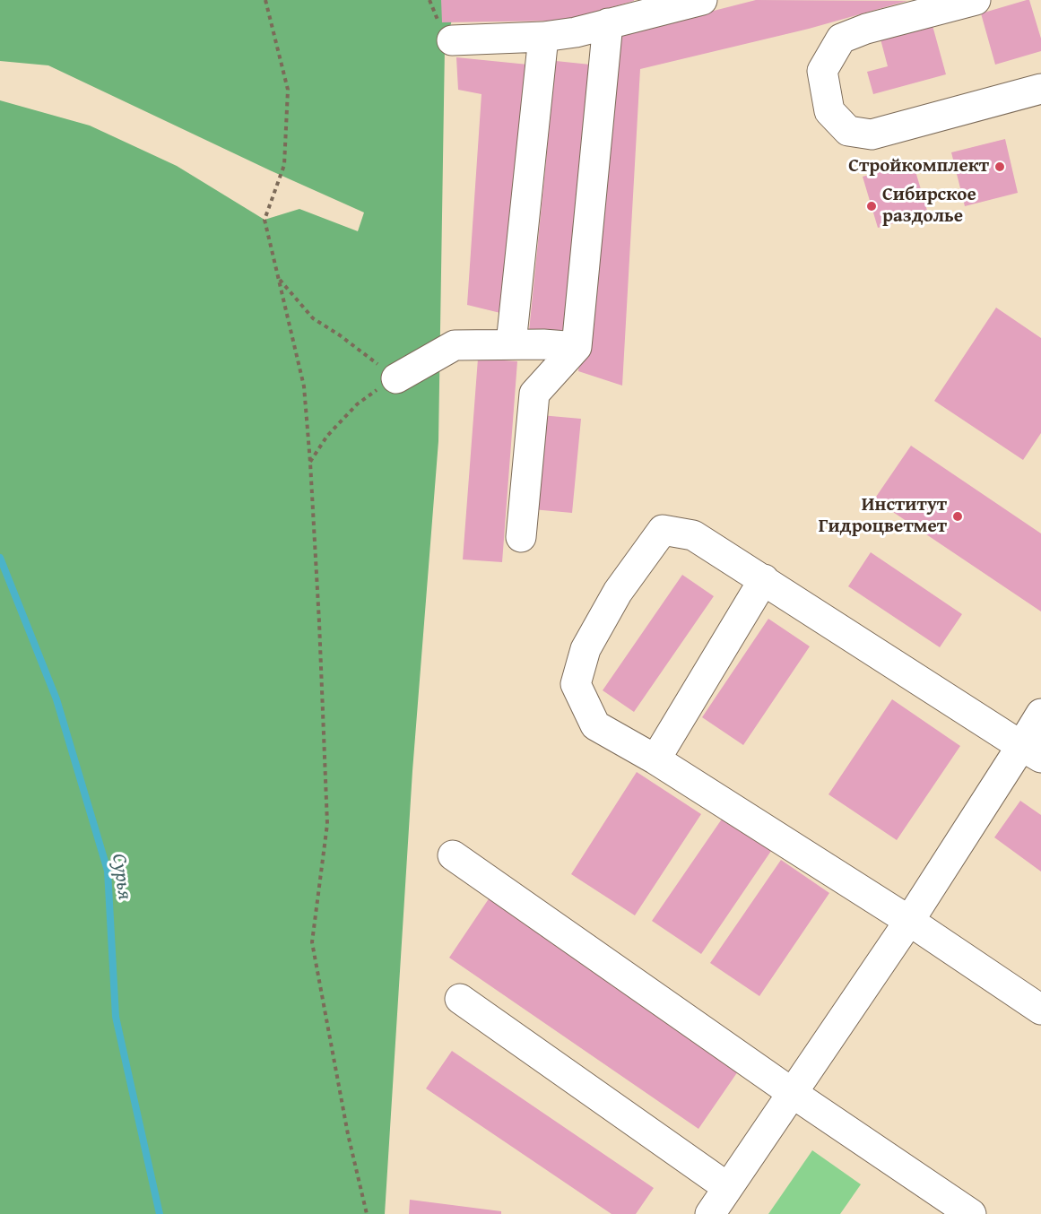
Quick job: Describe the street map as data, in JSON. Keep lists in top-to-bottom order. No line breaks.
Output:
{"water":["Сурья"],"places":["Стройкомплект","Сибирское раздолье","Институт Гидроцветмет"]}
